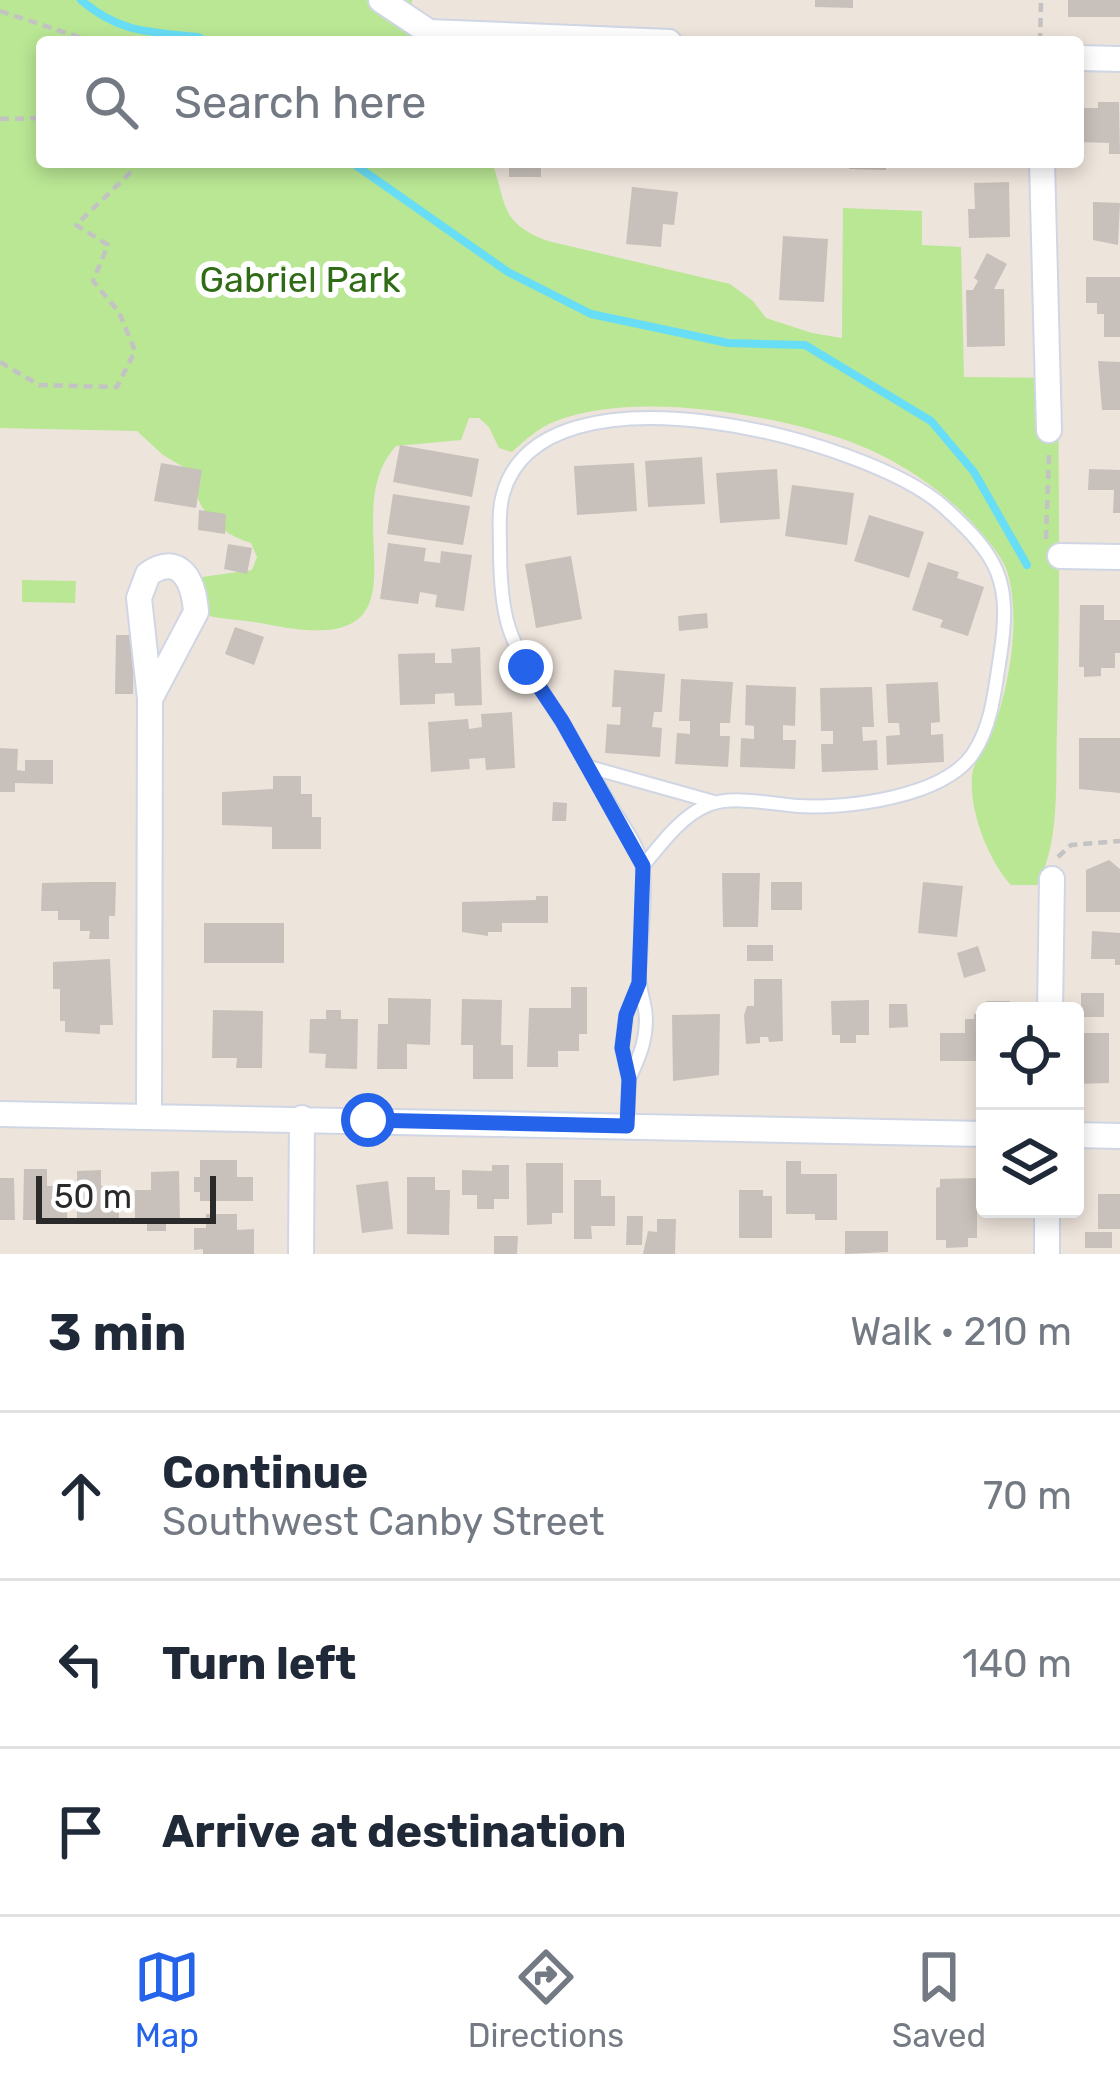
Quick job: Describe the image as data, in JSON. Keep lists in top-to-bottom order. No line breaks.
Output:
{"parks":["Gabriel Park"],"scale_bar":"50 m","page":{"search":"Search here","scale":"50 m","heading":["3 min","Walk · 210 m"],"list":[["Continue","Southwest Canby Street","70 m"],["Turn left","140 m"],"Arrive at destination"],"nav":["Map","Directions","Saved"]}}
